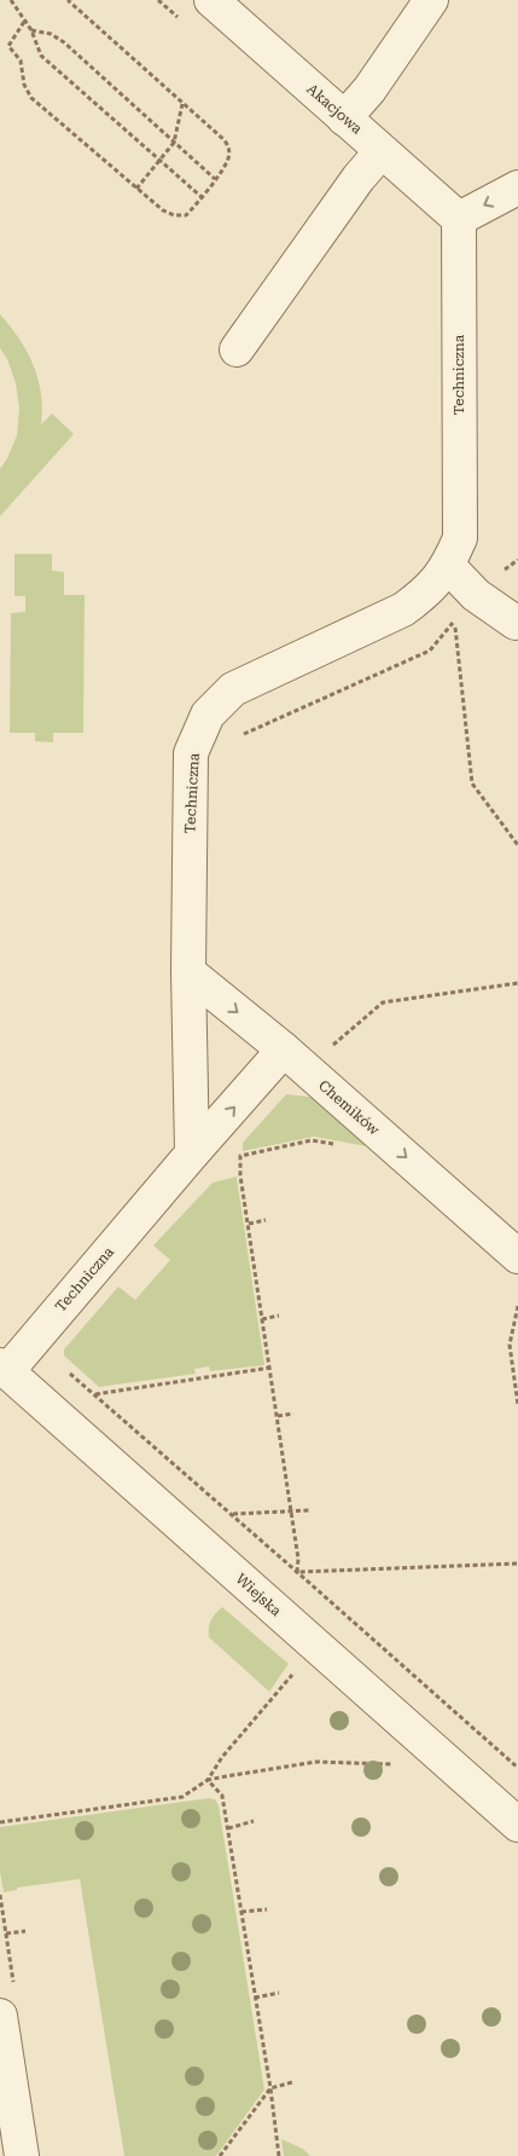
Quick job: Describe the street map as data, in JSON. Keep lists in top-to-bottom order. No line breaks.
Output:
{"streets":{"street":["Akacjowa","Techniczna","Chemików","Wiejska"]},"crossings":[["Akacjowa","Techniczna"],["Techniczna","Chemików"],["Techniczna","Wiejska"]],"one_way":["Chemików"]}
